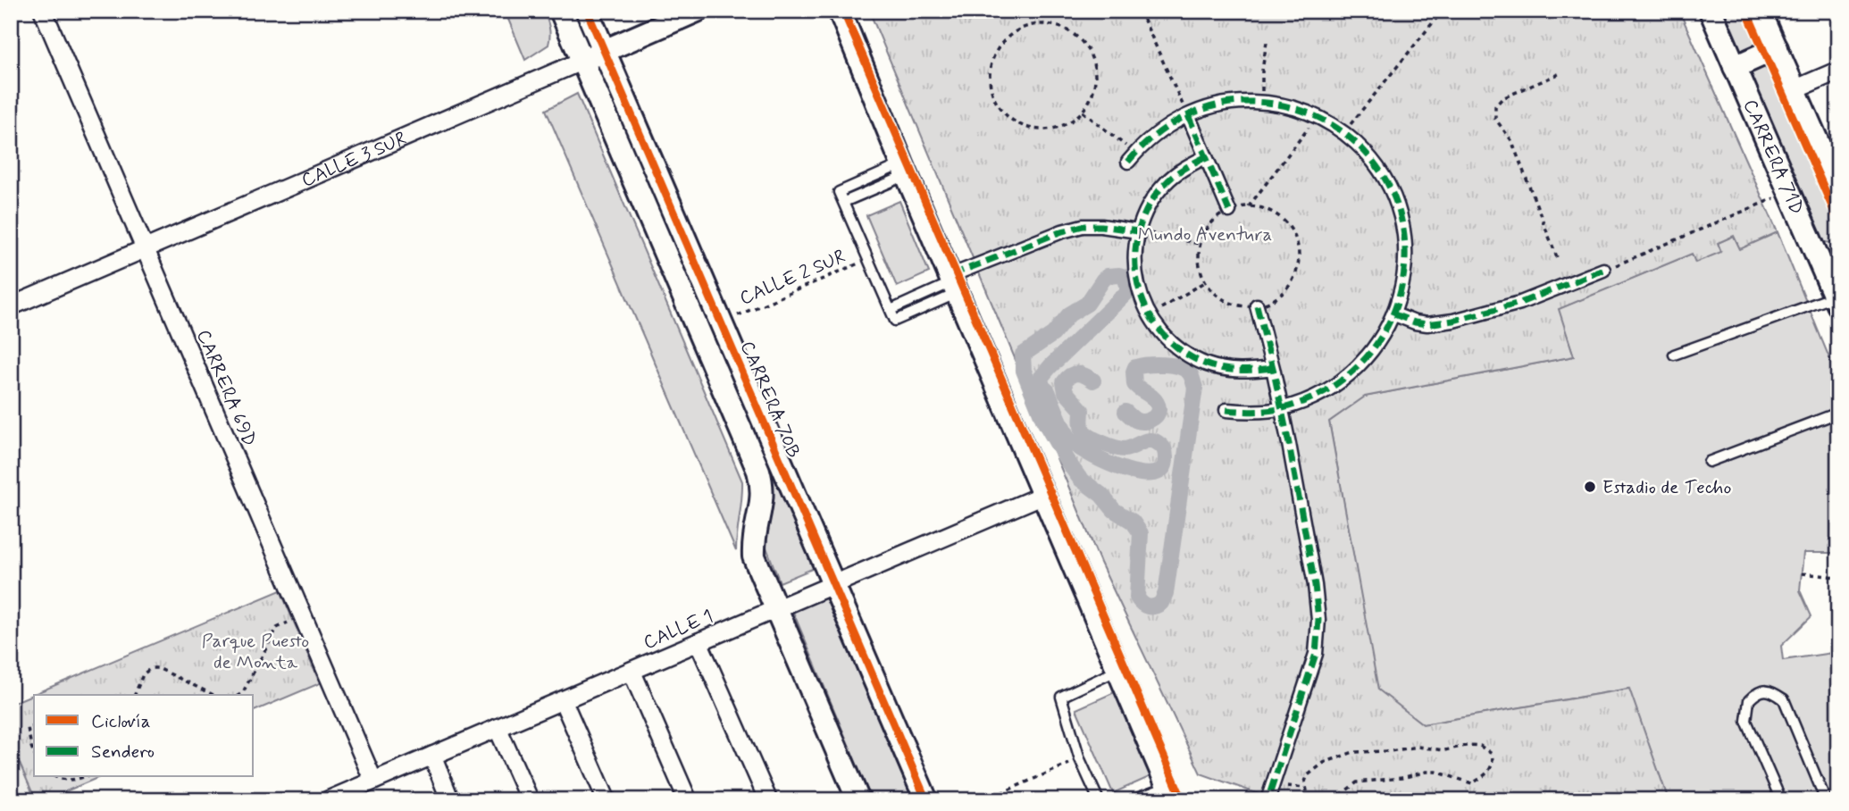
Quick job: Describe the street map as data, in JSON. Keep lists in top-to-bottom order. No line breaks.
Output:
{"streets":{"street":["CARRERA 71D","CALLE 3 SUR","CARRERA 69D","CARRERA 70B","CALLE 1"],"path":["CALLE 2 SUR"]},"crossings":[["CALLE 3 SUR","CARRERA 69D"],["CALLE 3 SUR","CARRERA 70B"],["CARRERA 69D","CALLE 1"],["CARRERA 70B","CALLE 1"]],"parks":["Mundo Aventura","Parque Puesto de Monta"],"places":["Estadio de Techo"],"legend":["Ciclovía","Sendero"]}
